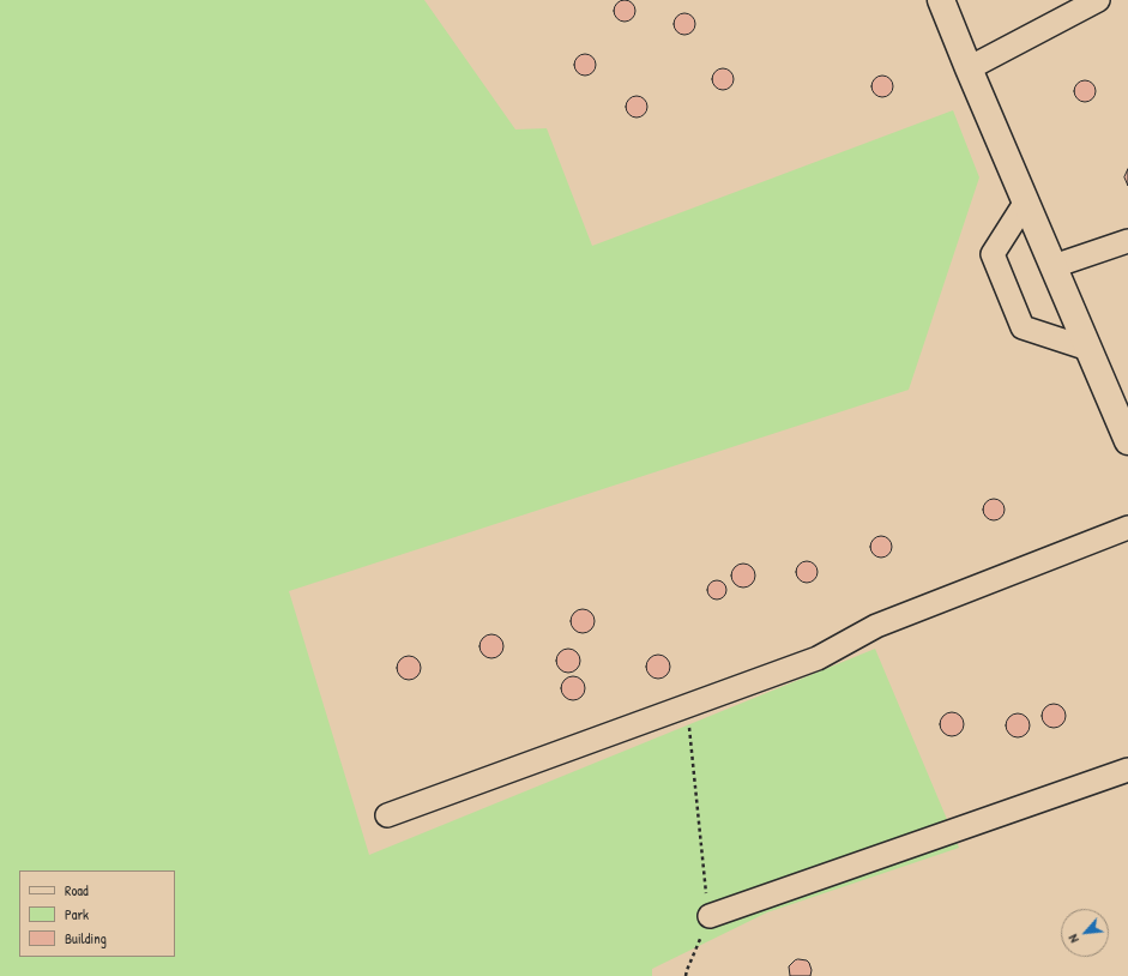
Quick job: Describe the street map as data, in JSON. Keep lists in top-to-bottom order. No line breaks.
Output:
{"legend":["Road","Park","Building"],"north":"bottom left"}
